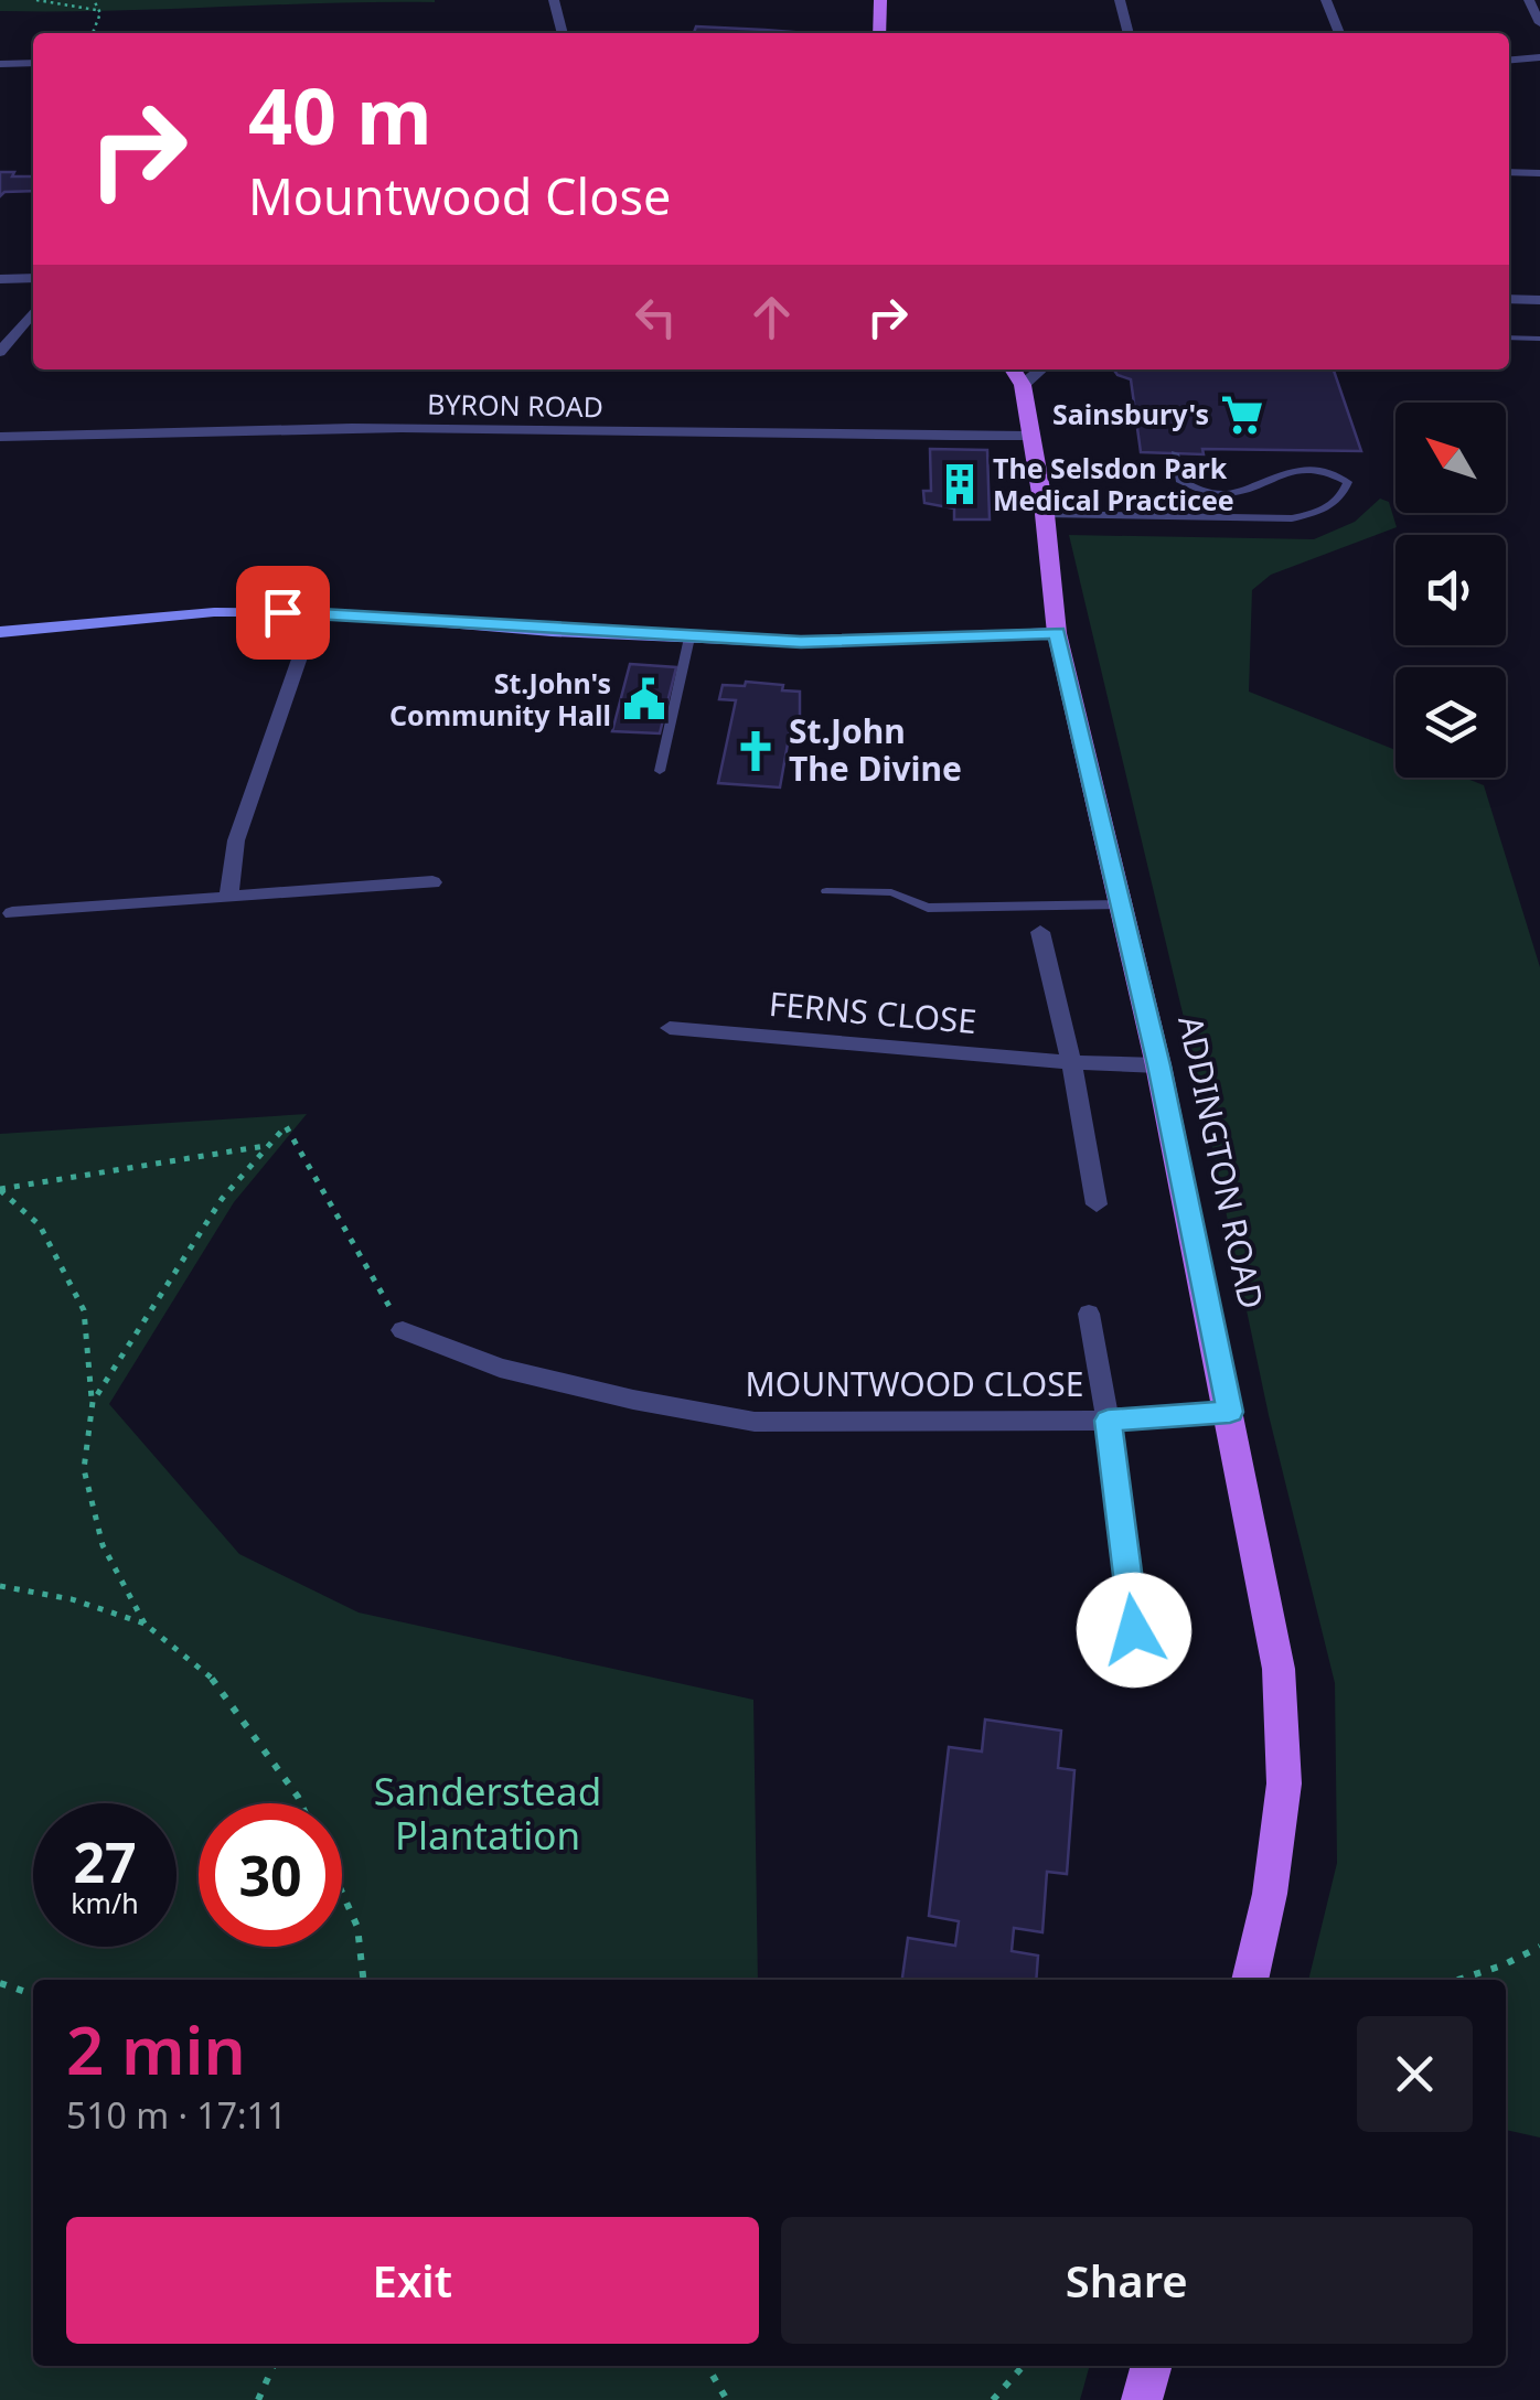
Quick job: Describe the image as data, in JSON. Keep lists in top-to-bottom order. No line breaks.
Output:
{"streets":{"main road":["ADDINGTON ROAD"],"street":["BYRON ROAD","FERNS CLOSE","MOUNTWOOD CLOSE"]},"crossings":[["BYRON ROAD","ADDINGTON ROAD"],["FERNS CLOSE","ADDINGTON ROAD"],["ADDINGTON ROAD","MOUNTWOOD CLOSE"]],"parks":["Sanderstead Plantation"],"places":{"supermarket":["Sainsbury's"],"building":["The Selsdon Park Medical Practicee"],"public building":["St.John's Community Hall"],"church":["St.John The Divine"]},"north":"top left","page":{"turn":["40 m","Mountwood Close"],"speed":"27 km/h","limit":"30","heading":["2 min","510 m · 17:11"],"buttons":["Exit","Share"]}}
